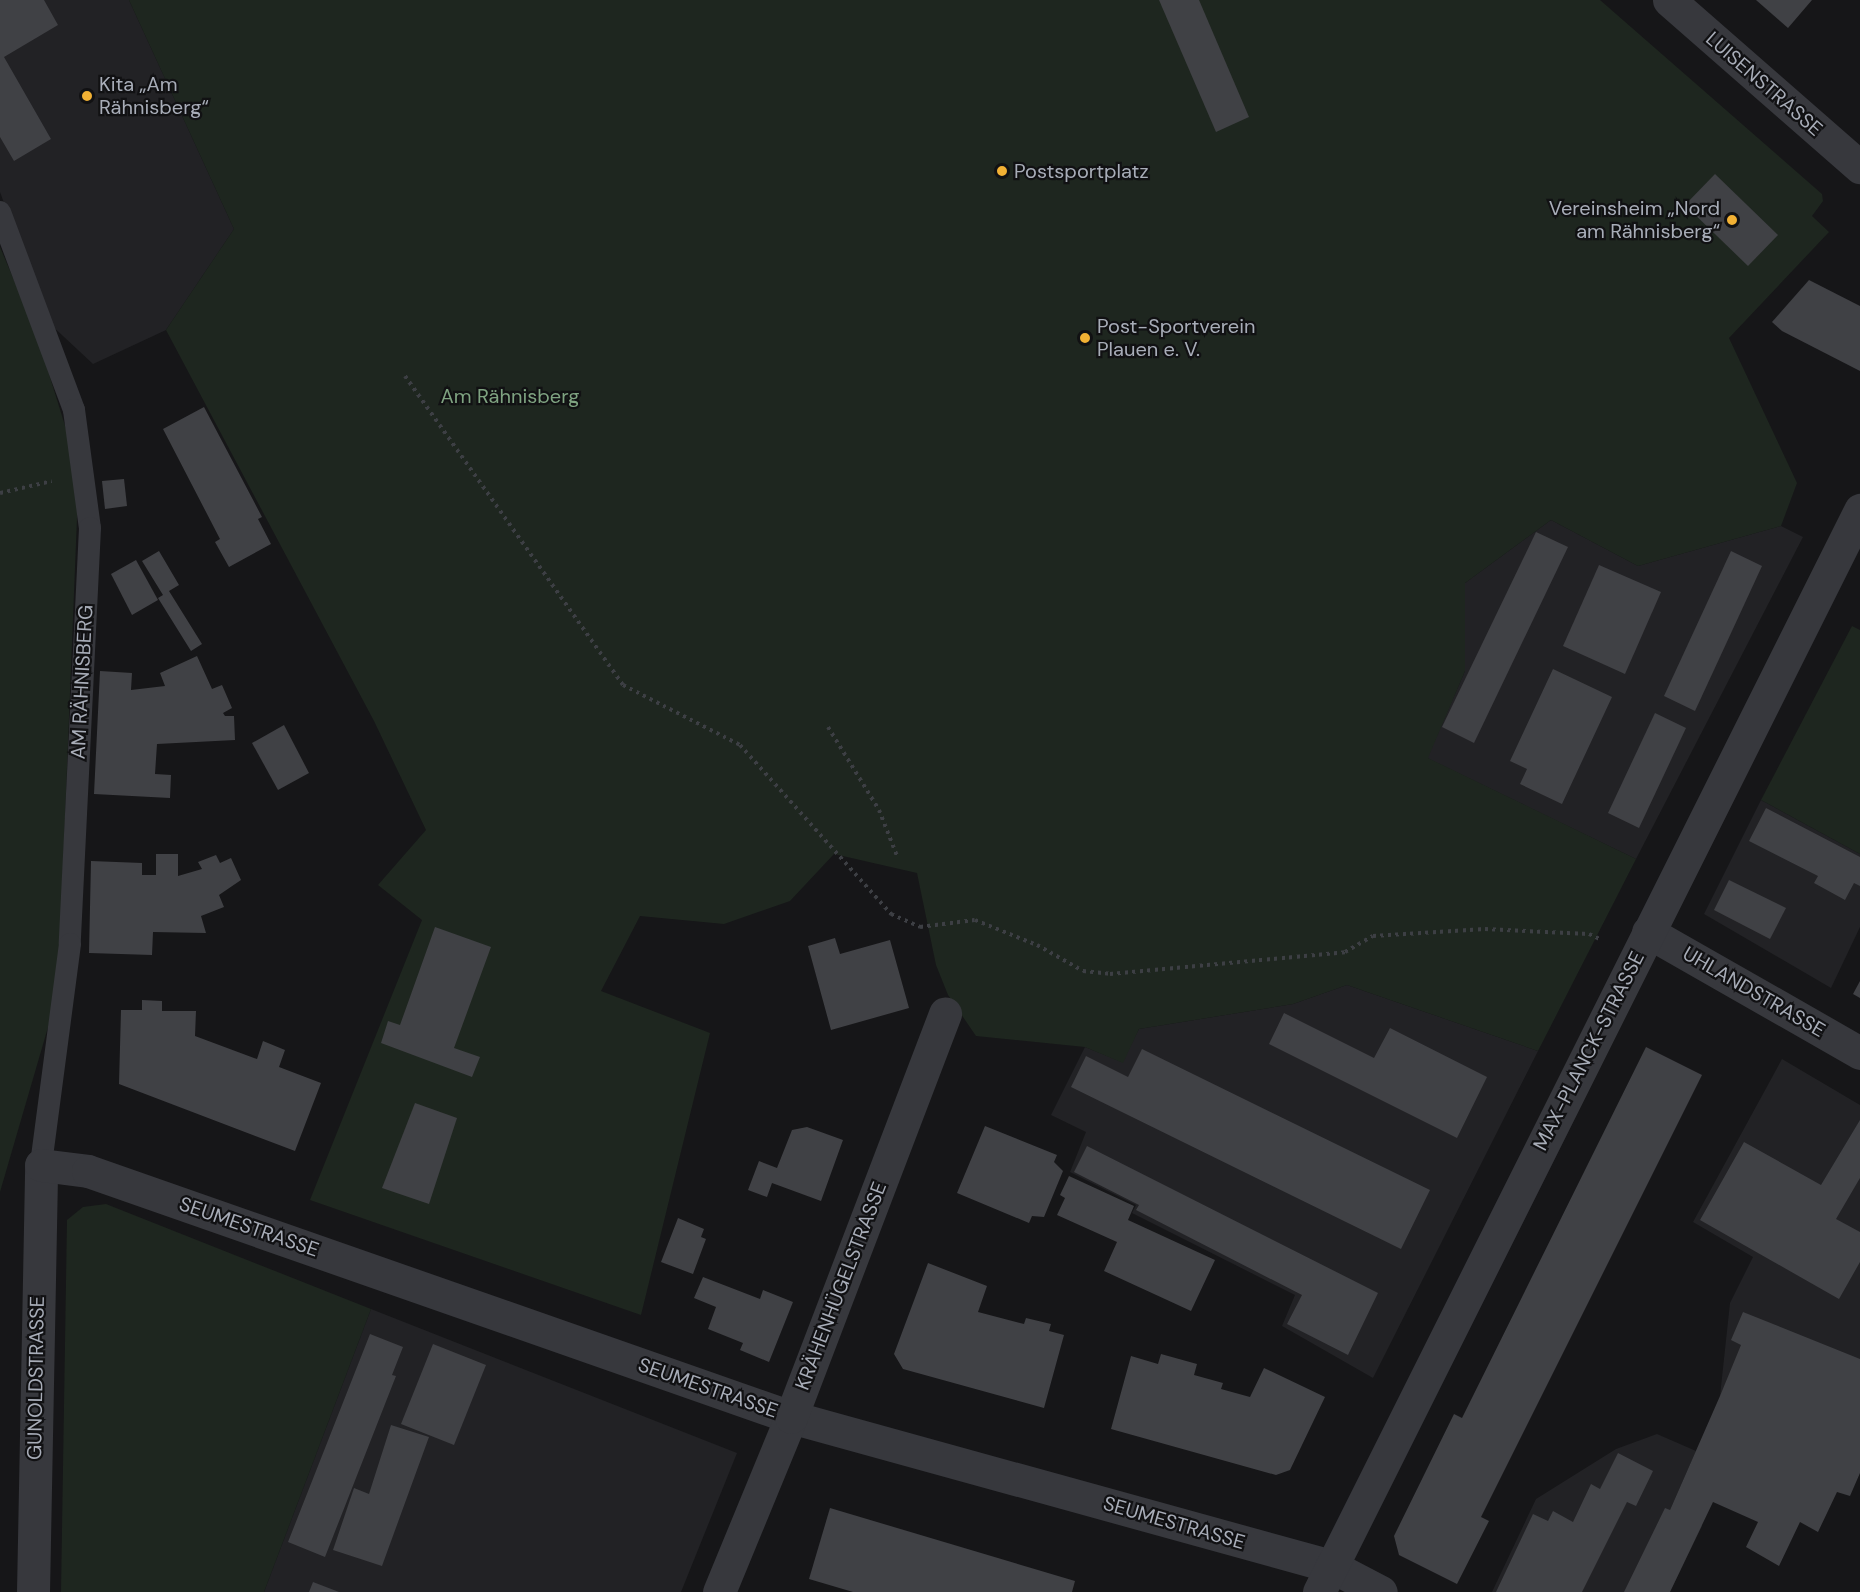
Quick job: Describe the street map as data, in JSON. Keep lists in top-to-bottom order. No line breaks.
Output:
{"streets":{"street":["LUISENSTRASSE","UHLANDSTRASSE","MAX-PLANCK-STRASSE","SEUMESTRASSE","KRÄHENHÜGELSTRASSE","GUNOLDSTRASSE"],"lane":["AM RÄHNISBERG"]},"crossings":[["AM RÄHNISBERG","SEUMESTRASSE"],["AM RÄHNISBERG","GUNOLDSTRASSE"],["UHLANDSTRASSE","MAX-PLANCK-STRASSE"],["MAX-PLANCK-STRASSE","SEUMESTRASSE"],["SEUMESTRASSE","KRÄHENHÜGELSTRASSE"],["SEUMESTRASSE","GUNOLDSTRASSE"]],"parks":["Am Rähnisberg"],"places":["Kita „Am Rähnisberg“","Postsportplatz","Vereinsheim „Nord am Rähnisberg“","Post-Sportverein Plauen e. V."]}
